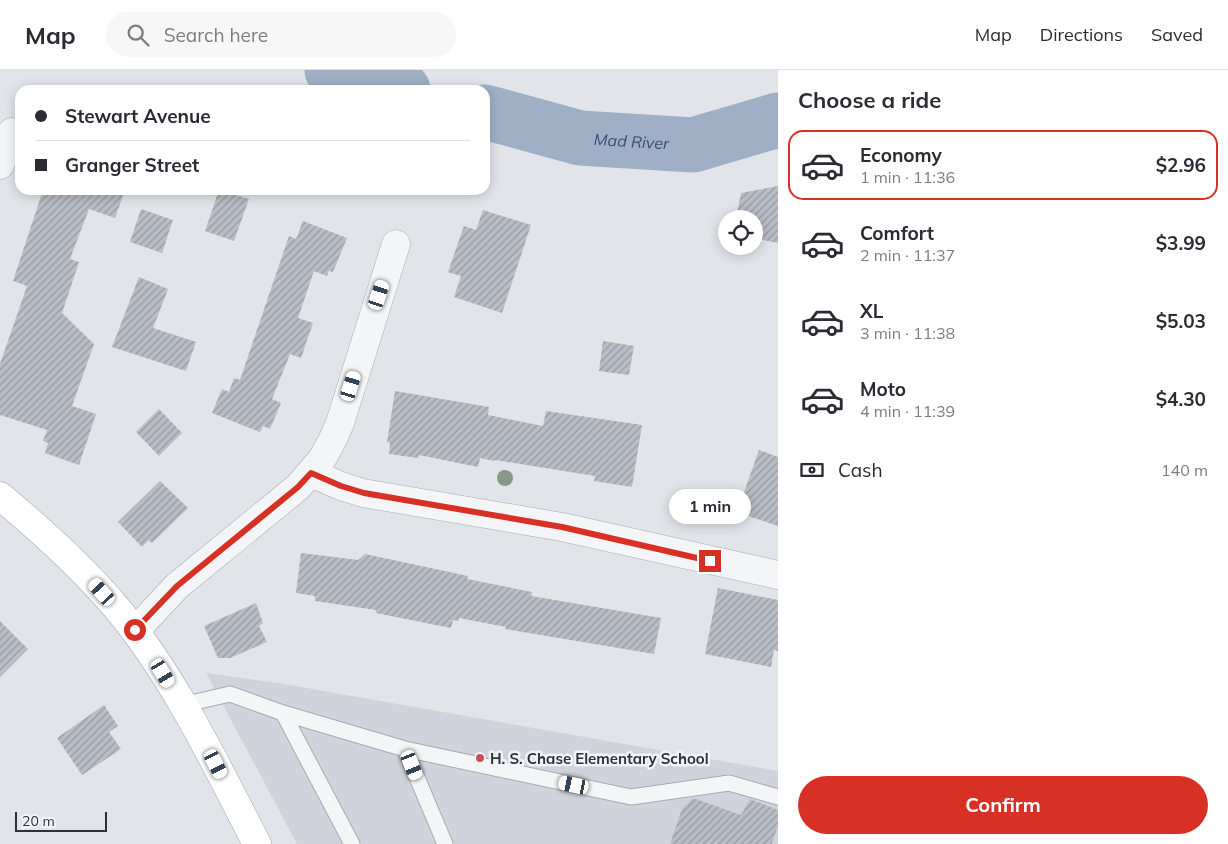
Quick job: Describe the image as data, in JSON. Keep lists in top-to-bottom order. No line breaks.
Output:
{"water":["Mad River"],"places":["H. S. Chase Elementary School"],"scale_bar":"20 m","page":{"header":"Map","search":"Search here","nav":["Map","Directions","Saved"],"heading":"Choose a ride","banner":["Stewart Avenue","Granger Street"],"list":[{"name":"Economy","note":"1 min · 11:36","value":"$2.96"},{"name":"Comfort","note":"2 min · 11:37","value":"$3.99"},{"name":"XL","note":"3 min · 11:38","value":"$5.03"},{"name":"Moto","note":"4 min · 11:39","value":"$4.30"}],"pay":["Cash","140 m"],"bubble":"1 min","buttons":"Confirm","scale":"20 m"}}
